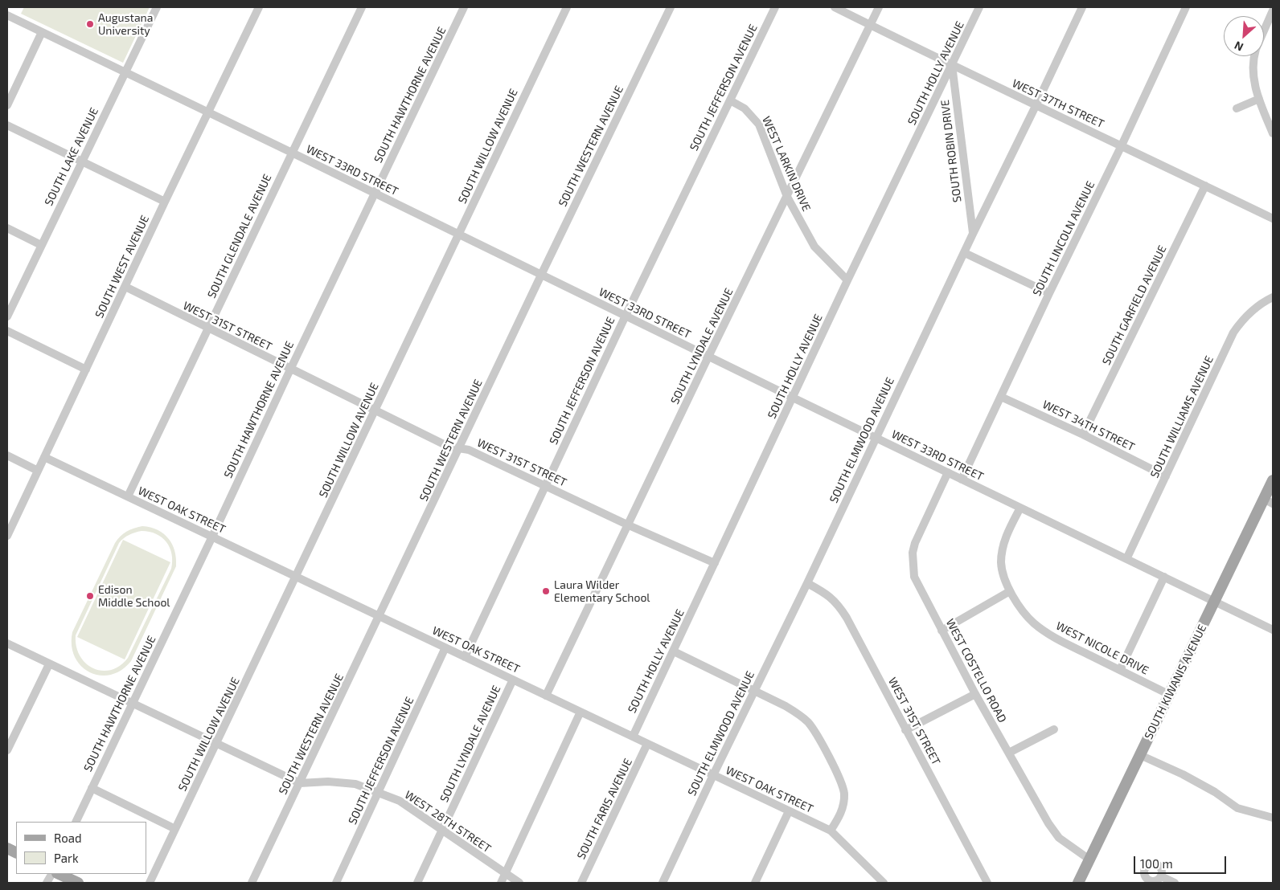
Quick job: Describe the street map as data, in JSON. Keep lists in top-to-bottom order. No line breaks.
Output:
{"streets":{"main road":["SOUTH KIWANIS AVENUE"],"street":["SOUTH HOLLY AVENUE","SOUTH JEFFERSON AVENUE","SOUTH HAWTHORNE AVENUE","WEST 37TH STREET","SOUTH WILLOW AVENUE","SOUTH WESTERN AVENUE","SOUTH ROBIN DRIVE","SOUTH LAKE AVENUE","WEST LARKIN DRIVE","WEST 33RD STREET","SOUTH GLENDALE AVENUE","SOUTH LINCOLN AVENUE","SOUTH WEST AVENUE","SOUTH GARFIELD AVENUE","WEST 31ST STREET","SOUTH LYNDALE AVENUE","SOUTH WILLIAMS AVENUE","WEST 34TH STREET","SOUTH ELMWOOD AVENUE","WEST OAK STREET","WEST NICOLE DRIVE","WEST COSTELLO ROAD","SOUTH FARIS AVENUE","WEST 28TH STREET"]},"crossings":[["SOUTH HOLLY AVENUE","WEST 37TH STREET"],["SOUTH HOLLY AVENUE","SOUTH ROBIN DRIVE"],["SOUTH HOLLY AVENUE","WEST LARKIN DRIVE"],["SOUTH HOLLY AVENUE","WEST 33RD STREET"],["SOUTH HOLLY AVENUE","WEST 31ST STREET"],["SOUTH HOLLY AVENUE","WEST OAK STREET"],["SOUTH JEFFERSON AVENUE","WEST LARKIN DRIVE"],["SOUTH JEFFERSON AVENUE","WEST 33RD STREET"],["SOUTH JEFFERSON AVENUE","WEST 31ST STREET"],["SOUTH JEFFERSON AVENUE","WEST OAK STREET"],["SOUTH JEFFERSON AVENUE","WEST 28TH STREET"],["SOUTH HAWTHORNE AVENUE","WEST 33RD STREET"],["SOUTH HAWTHORNE AVENUE","WEST 31ST STREET"],["SOUTH HAWTHORNE AVENUE","WEST OAK STREET"],["SOUTH HAWTHORNE AVENUE","WEST 28TH STREET"],["WEST 37TH STREET","SOUTH ROBIN DRIVE"],["WEST 37TH STREET","SOUTH LINCOLN AVENUE"],["WEST 37TH STREET","SOUTH GARFIELD AVENUE"],["WEST 37TH STREET","SOUTH LYNDALE AVENUE"],["WEST 37TH STREET","SOUTH ELMWOOD AVENUE"],["SOUTH WILLOW AVENUE","WEST 33RD STREET"],["SOUTH WILLOW AVENUE","WEST 31ST STREET"],["SOUTH WILLOW AVENUE","WEST OAK STREET"],["SOUTH WILLOW AVENUE","WEST 28TH STREET"],["SOUTH WESTERN AVENUE","WEST 33RD STREET"],["SOUTH WESTERN AVENUE","WEST 31ST STREET"],["SOUTH WESTERN AVENUE","WEST OAK STREET"],["SOUTH WESTERN AVENUE","WEST 28TH STREET"],["SOUTH ROBIN DRIVE","SOUTH ELMWOOD AVENUE"],["SOUTH LAKE AVENUE","WEST 33RD STREET"],["WEST LARKIN DRIVE","SOUTH LYNDALE AVENUE"],["WEST 33RD STREET","SOUTH GLENDALE AVENUE"],["WEST 33RD STREET","SOUTH LINCOLN AVENUE"],["WEST 33RD STREET","SOUTH WEST AVENUE"],["WEST 33RD STREET","SOUTH LYNDALE AVENUE"],["WEST 33RD STREET","SOUTH WILLIAMS AVENUE"],["WEST 33RD STREET","SOUTH ELMWOOD AVENUE"],["WEST 33RD STREET","WEST NICOLE DRIVE"],["WEST 33RD STREET","WEST COSTELLO ROAD"],["WEST 33RD STREET","SOUTH KIWANIS AVENUE"],["SOUTH GLENDALE AVENUE","WEST 31ST STREET"],["SOUTH GLENDALE AVENUE","WEST OAK STREET"],["SOUTH LINCOLN AVENUE","WEST 34TH STREET"],["SOUTH WEST AVENUE","WEST 31ST STREET"],["SOUTH WEST AVENUE","WEST OAK STREET"],["SOUTH GARFIELD AVENUE","WEST 34TH STREET"],["WEST 31ST STREET","SOUTH LYNDALE AVENUE"],["WEST 31ST STREET","SOUTH ELMWOOD AVENUE"],["SOUTH LYNDALE AVENUE","WEST OAK STREET"],["SOUTH LYNDALE AVENUE","WEST 28TH STREET"],["SOUTH WILLIAMS AVENUE","WEST 34TH STREET"],["SOUTH ELMWOOD AVENUE","WEST OAK STREET"],["WEST OAK STREET","SOUTH FARIS AVENUE"],["WEST NICOLE DRIVE","SOUTH KIWANIS AVENUE"],["WEST COSTELLO ROAD","SOUTH KIWANIS AVENUE"]],"places":["Augustana University","Laura Wilder Elementary School","Edison Middle School"],"legend":["Road","Park"],"scale_bar":"100 m","north":"bottom left"}
